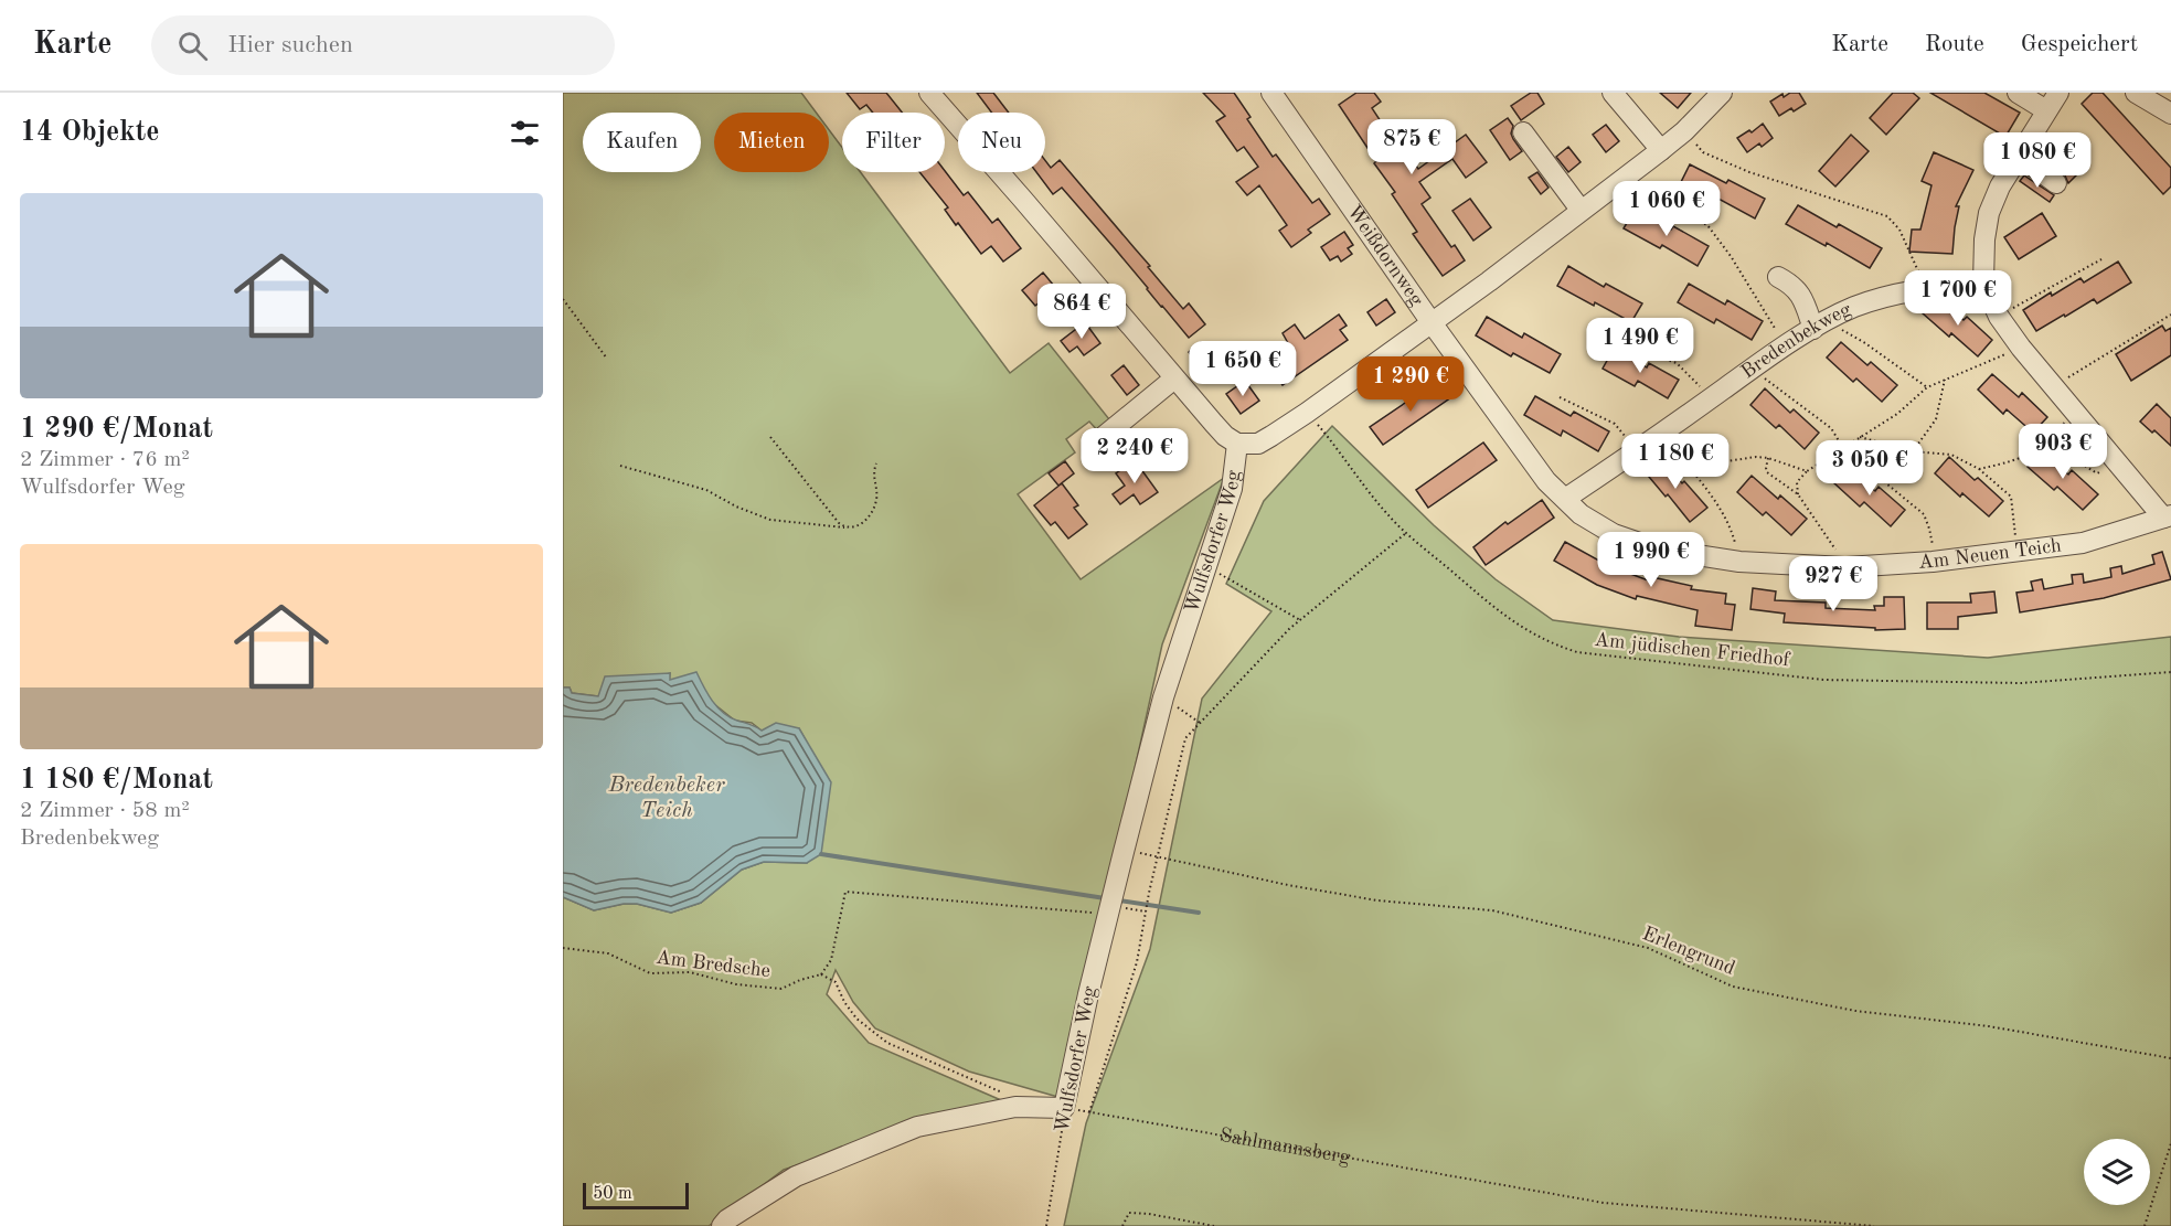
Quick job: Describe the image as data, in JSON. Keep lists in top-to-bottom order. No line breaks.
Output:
{"streets":{"street":["Weißdornweg","Bredenbekweg","Wulfsdorfer Weg","Am Neuen Teich"],"path":["Am jüdischen Friedhof","Erlengrund","Am Bredsche","Sahlmannsberg"]},"crossings":[["Weißdornweg","Wulfsdorfer Weg"],["Weißdornweg","Am Neuen Teich"],["Bredenbekweg","Am Neuen Teich"],["Wulfsdorfer Weg","Am Neuen Teich"],["Wulfsdorfer Weg","Am jüdischen Friedhof"],["Wulfsdorfer Weg","Sahlmannsberg"]],"water":["Bredenbeker Teich"],"scale_bar":"50 m","page":{"header":"Karte","search":"Hier suchen","nav":["Karte","Route","Gespeichert"],"heading":"14 Objekte","chip":["Kaufen","Mieten","Filter","Neu"],"price":["875 €","1 080 €","1 060 €","1 700 €","864 €","1 490 €","1 650 €","1 290 €","903 €","2 240 €","1 180 €","3 050 €","1 990 €","927 €"],"list":[{"name":"1 290 €/Monat","note":"2 Zimmer · 76 m² · Wulfsdorfer Weg"},{"name":"1 180 €/Monat","note":"2 Zimmer · 58 m² · Bredenbekweg"}],"scale":"50 m"}}
